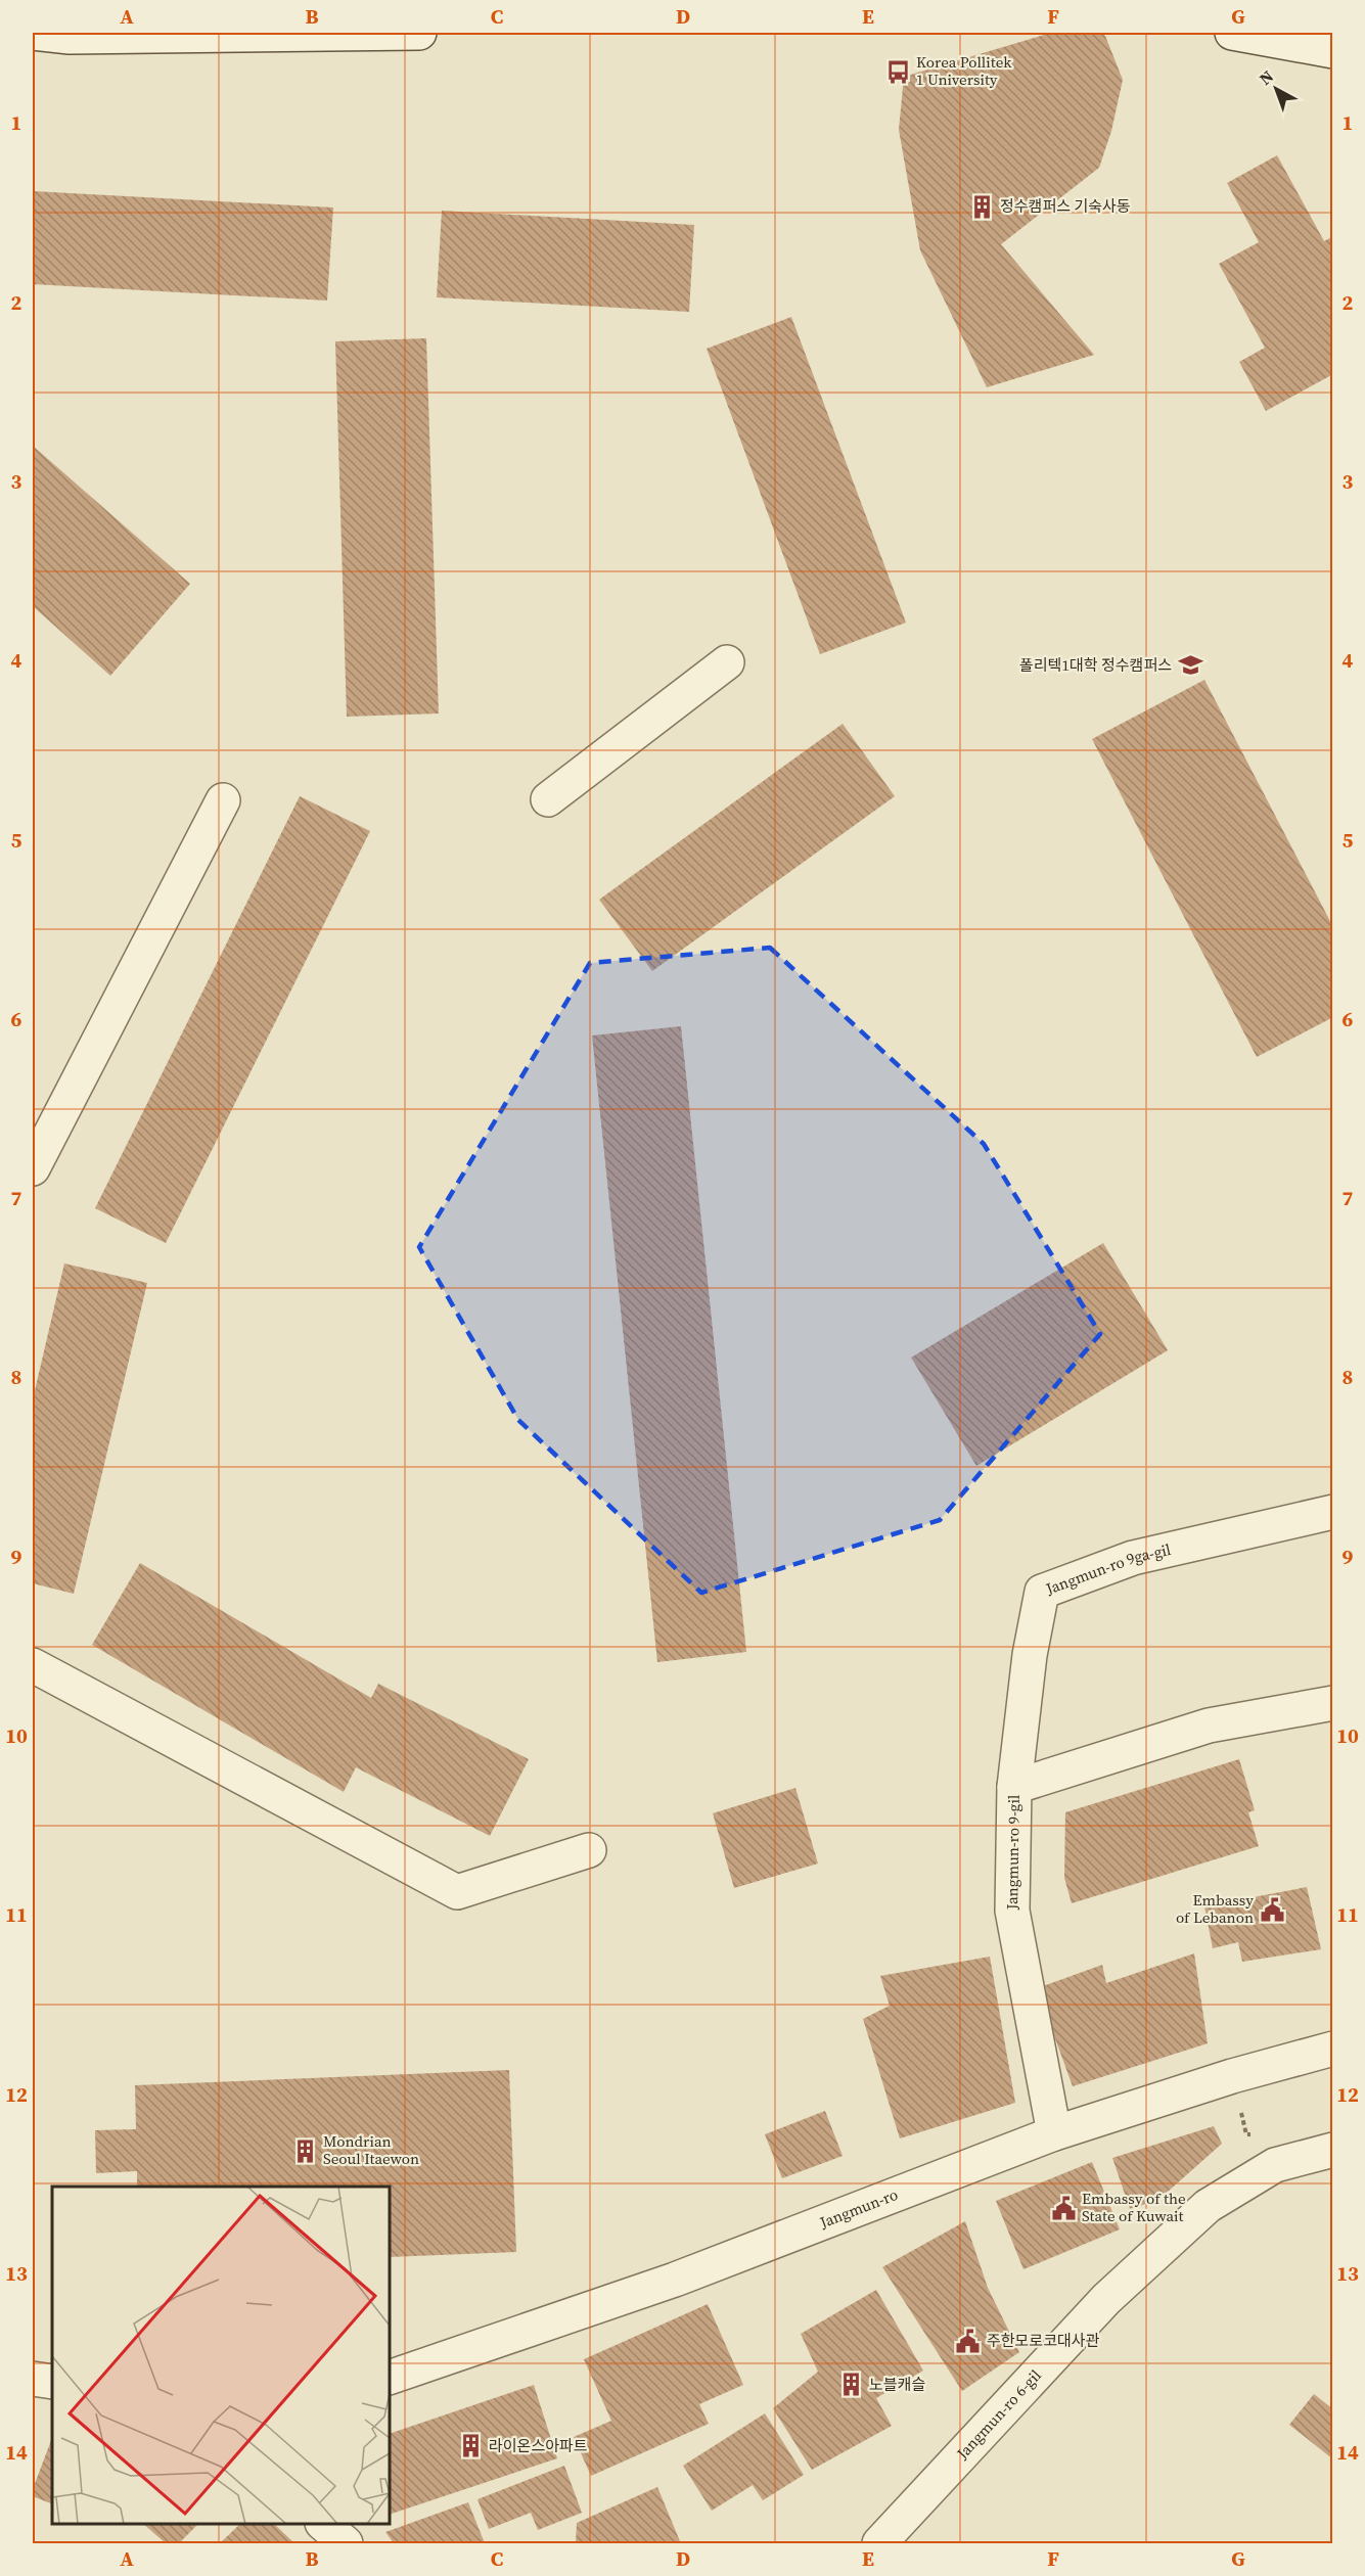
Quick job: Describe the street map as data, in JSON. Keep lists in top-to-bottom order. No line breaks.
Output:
{"streets":{"street":["Jangmun-ro 9ga-gil","Jangmun-ro 9-gil","Jangmun-ro","Jangmun-ro 6-gil"]},"crossings":[["Jangmun-ro 9ga-gil","Jangmun-ro 9-gil"],["Jangmun-ro 9-gil","Jangmun-ro"]],"places":{"bus stop":["Korea Pollitek 1 University"],"building":["정수캠퍼스 기숙사동","Mondrian Seoul Itaewon","노블캐슬","라이온스아파트"],"school or university":["폴리텍1대학 정수캠퍼스"],"public building":["Embassy of Lebanon","Embassy of the State of Kuwait","주한모로코대사관"]},"north":"top left","grid":{"columns":["A","B","C","D","E","F","G"],"rows":["1","2","3","4","5","6","7","8","9","10","11","12","13","14"]}}
